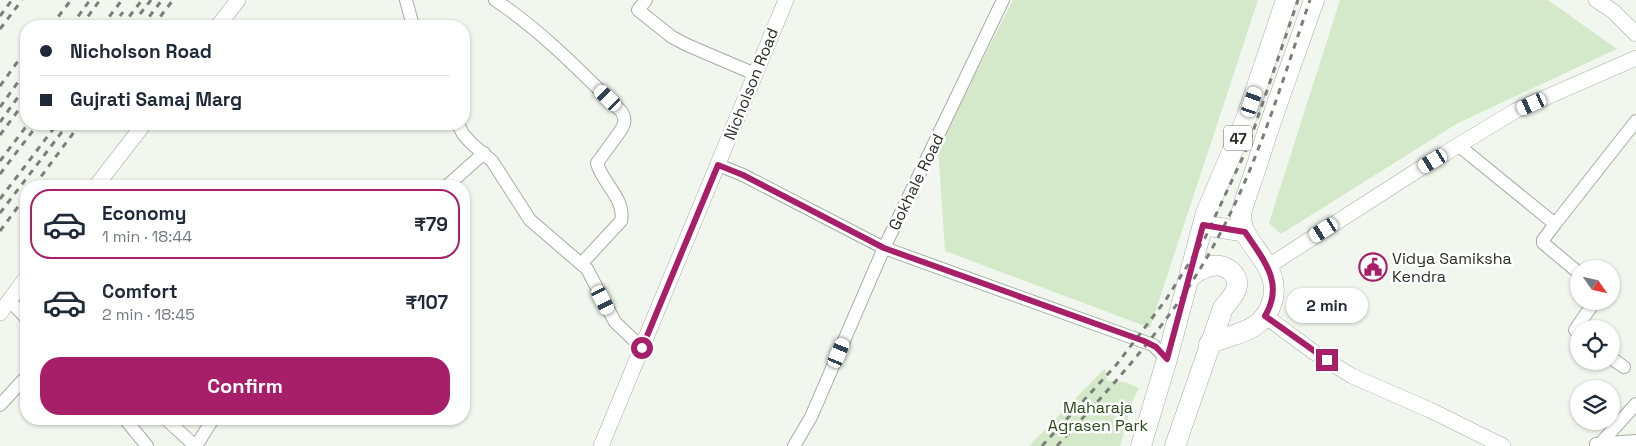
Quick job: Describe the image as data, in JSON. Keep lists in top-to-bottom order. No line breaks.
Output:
{"streets":{"main road":["47"],"street":["Nicholson Road","Gokhale Road"]},"parks":["Maharaja Agrasen Park"],"places":{"public building":["Vidya Samiksha Kendra"]},"north":"bottom right","page":{"banner":["Nicholson Road","Gujrati Samaj Marg"],"list":[{"name":"Economy","note":"1 min · 18:44","value":"₹79"},{"name":"Comfort","note":"2 min · 18:45","value":"₹107"}],"bubble":"2 min","buttons":"Confirm"}}
